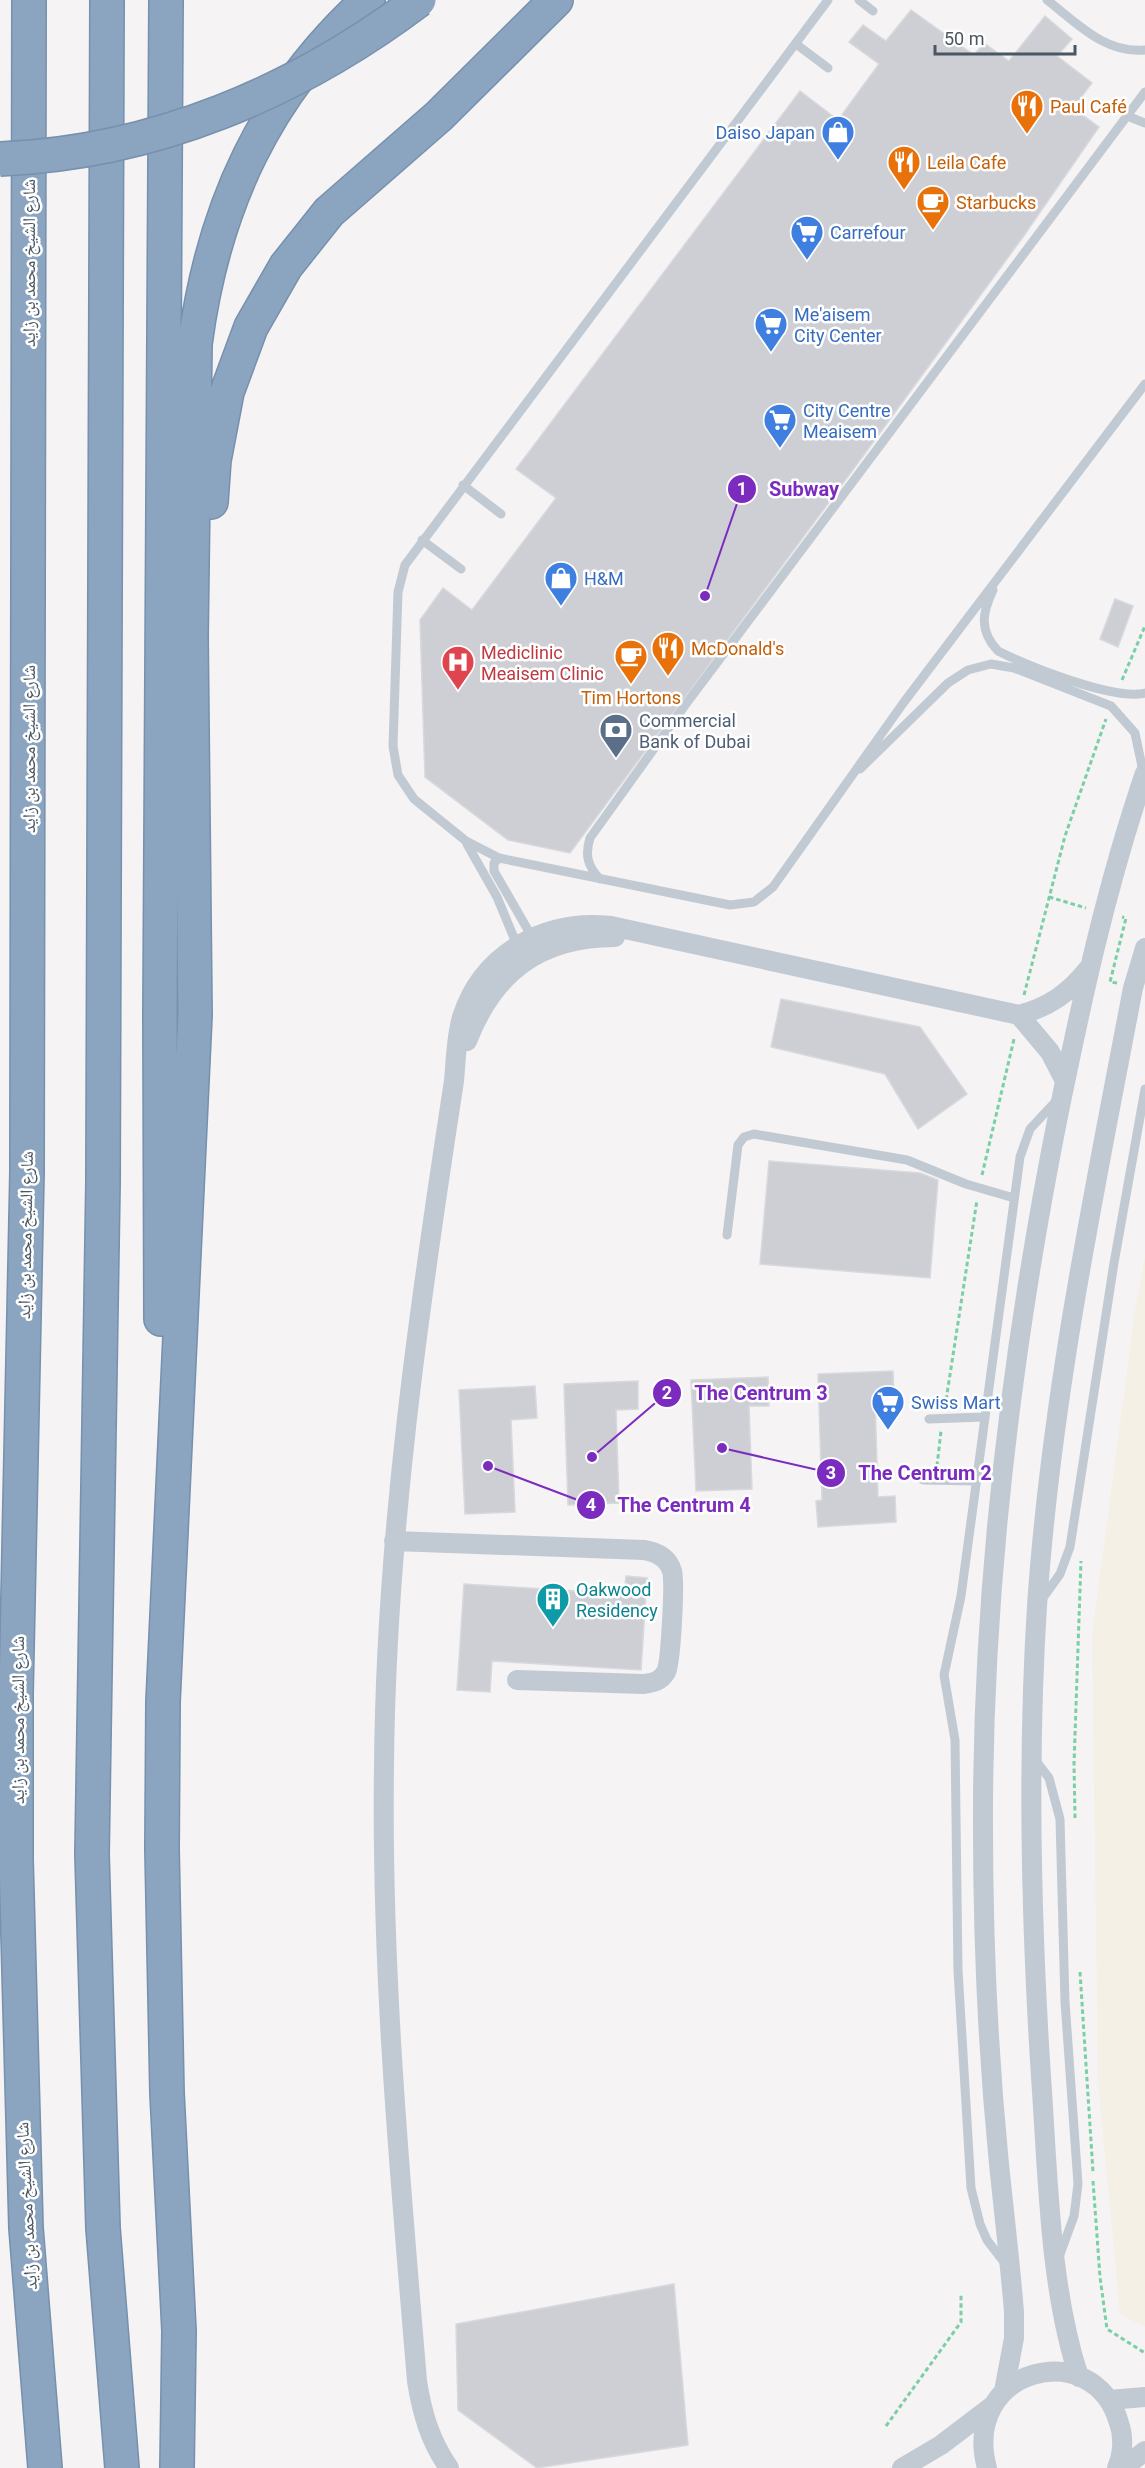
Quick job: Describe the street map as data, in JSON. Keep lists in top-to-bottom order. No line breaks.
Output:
{"streets":{"highway":["شارع الشيخ محمد بن زايد"]},"places":{"restaurant":["Paul Café","Leila Cafe","McDonald's"],"shop":["Daiso Japan","H&M"],"cafe":["Starbucks","Tim Hortons"],"supermarket":["Carrefour","Me'aisem City Center","City Centre Meaisem","Swiss Mart"],"other":["Subway","The Centrum 2","The Centrum 3","The Centrum 4"],"hospital":["Mediclinic Meaisem Clinic"],"bank":["Commercial Bank of Dubai"],"building":["Oakwood Residency"]},"scale_bar":"50 m"}
